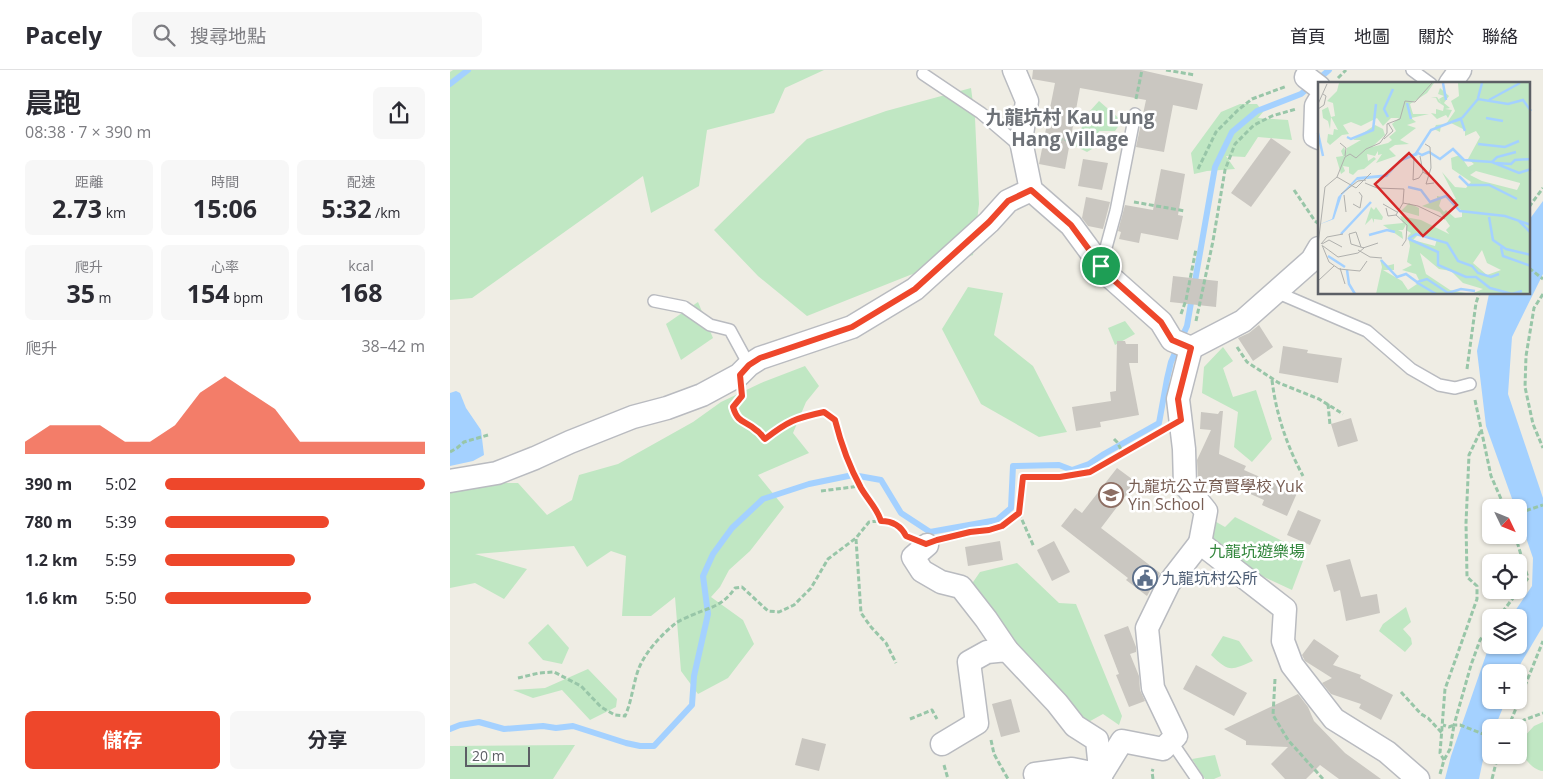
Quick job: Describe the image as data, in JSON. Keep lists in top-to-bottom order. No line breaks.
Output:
{"districts":["九龍坑村 Kau Lung Hang Village"],"parks":["九龍坑遊樂場"],"places":{"school or university":["九龍坑公立育賢學校 Yuk Yin School"],"public building":["九龍坑村公所"]},"scale_bar":"20 m","north":"bottom right","page":{"header":"Pacely","search":"搜尋地點","nav":["首頁","地圖","關於","聯絡"],"heading":["晨跑","08:38 · 7 × 390 m"],"stats":[["距離","2.73 km"],["時間","15:06"],["配速","5:32 /km"],["爬升","35 m"],["心率","154 bpm"],["kcal","168"]],"chart":["爬升","38–42 m"],"list":[{"name":"390 m","note":"5:02"},{"name":"780 m","note":"5:39"},{"name":"1.2 km","note":"5:59"},{"name":"1.6 km","note":"5:50"}],"map_buttons":["+","−"],"buttons":["儲存","分享"],"scale":"20 m"}}
